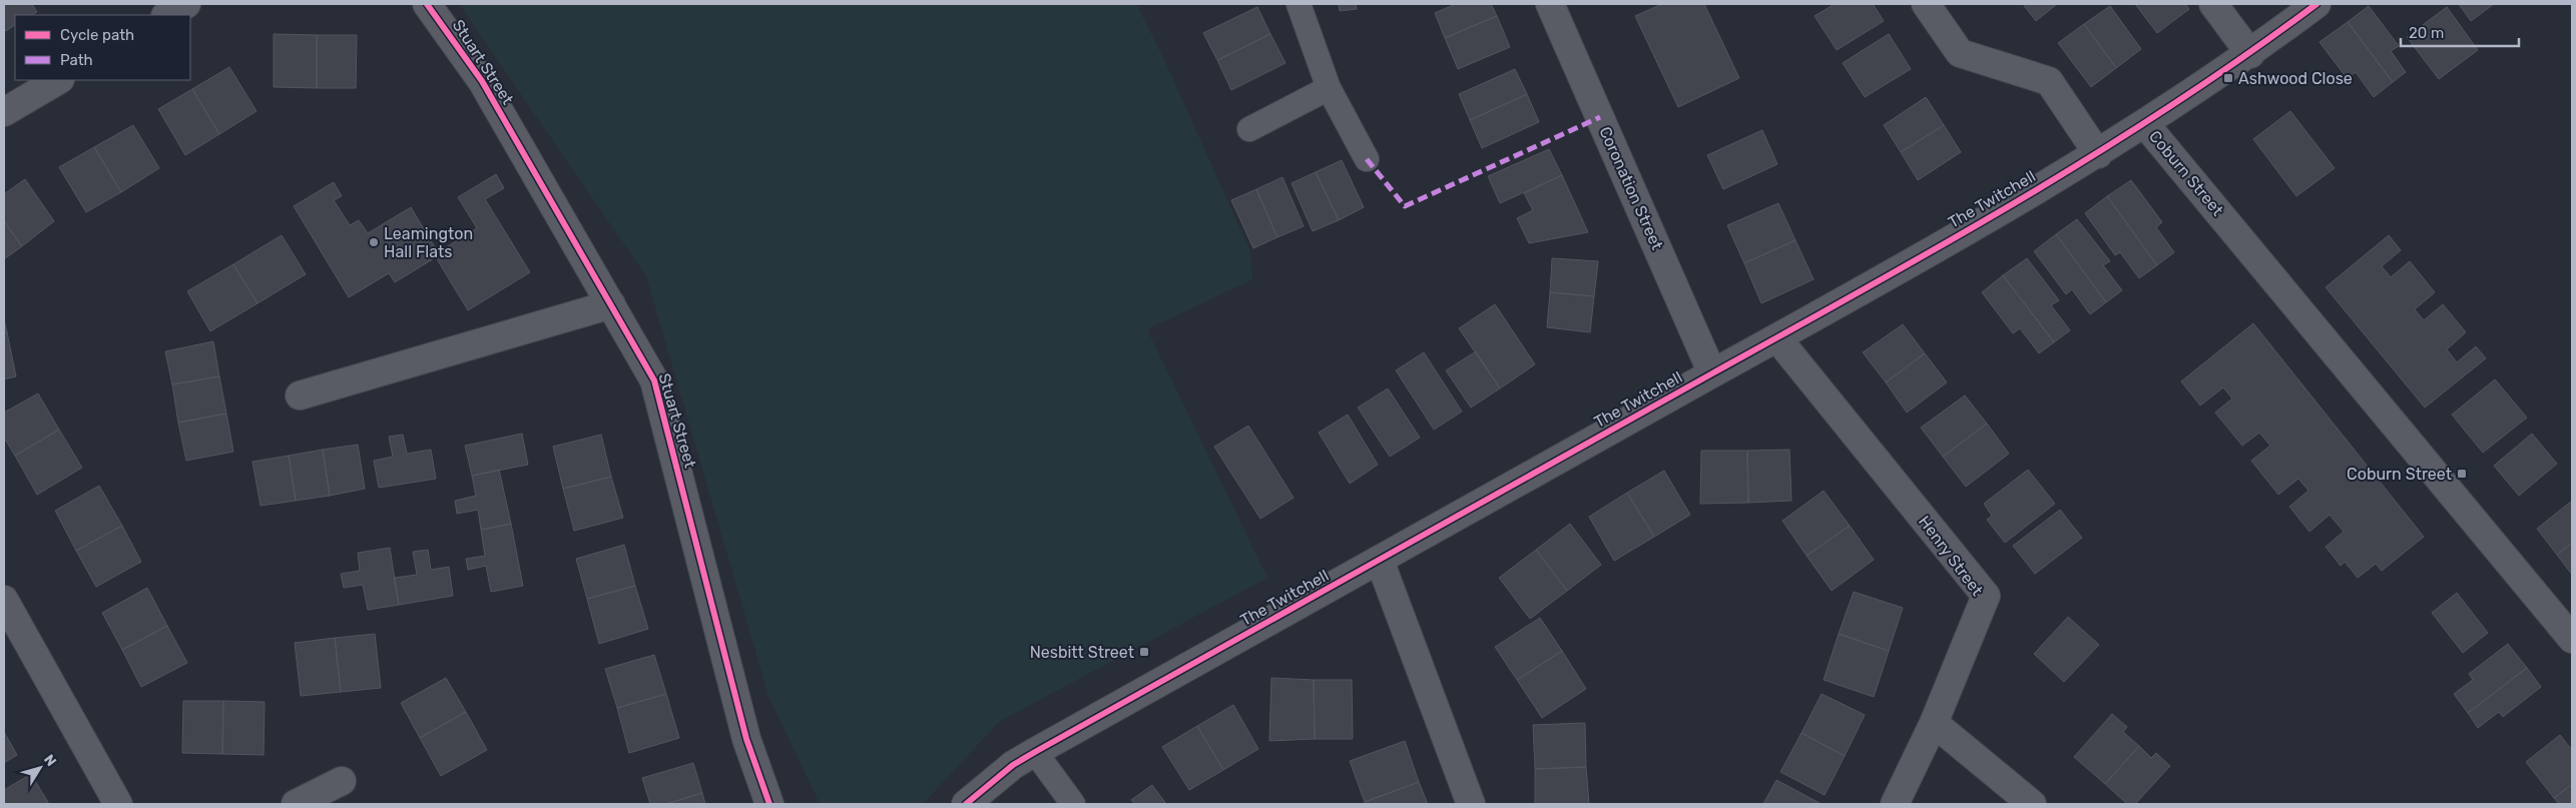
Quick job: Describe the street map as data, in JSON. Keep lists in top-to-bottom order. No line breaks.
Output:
{"streets":{"street":["Stuart Street","Coburn Street","Coronation Street","The Twitchell","Henry Street"]},"crossings":[["Coburn Street","The Twitchell"],["Coronation Street","The Twitchell"],["The Twitchell","Henry Street"]],"places":{"transit":["Ashwood Close","Coburn Street","Nesbitt Street"],"other":["Leamington Hall Flats"]},"legend":["Cycle path","Path"],"scale_bar":"20 m","north":"top right"}
